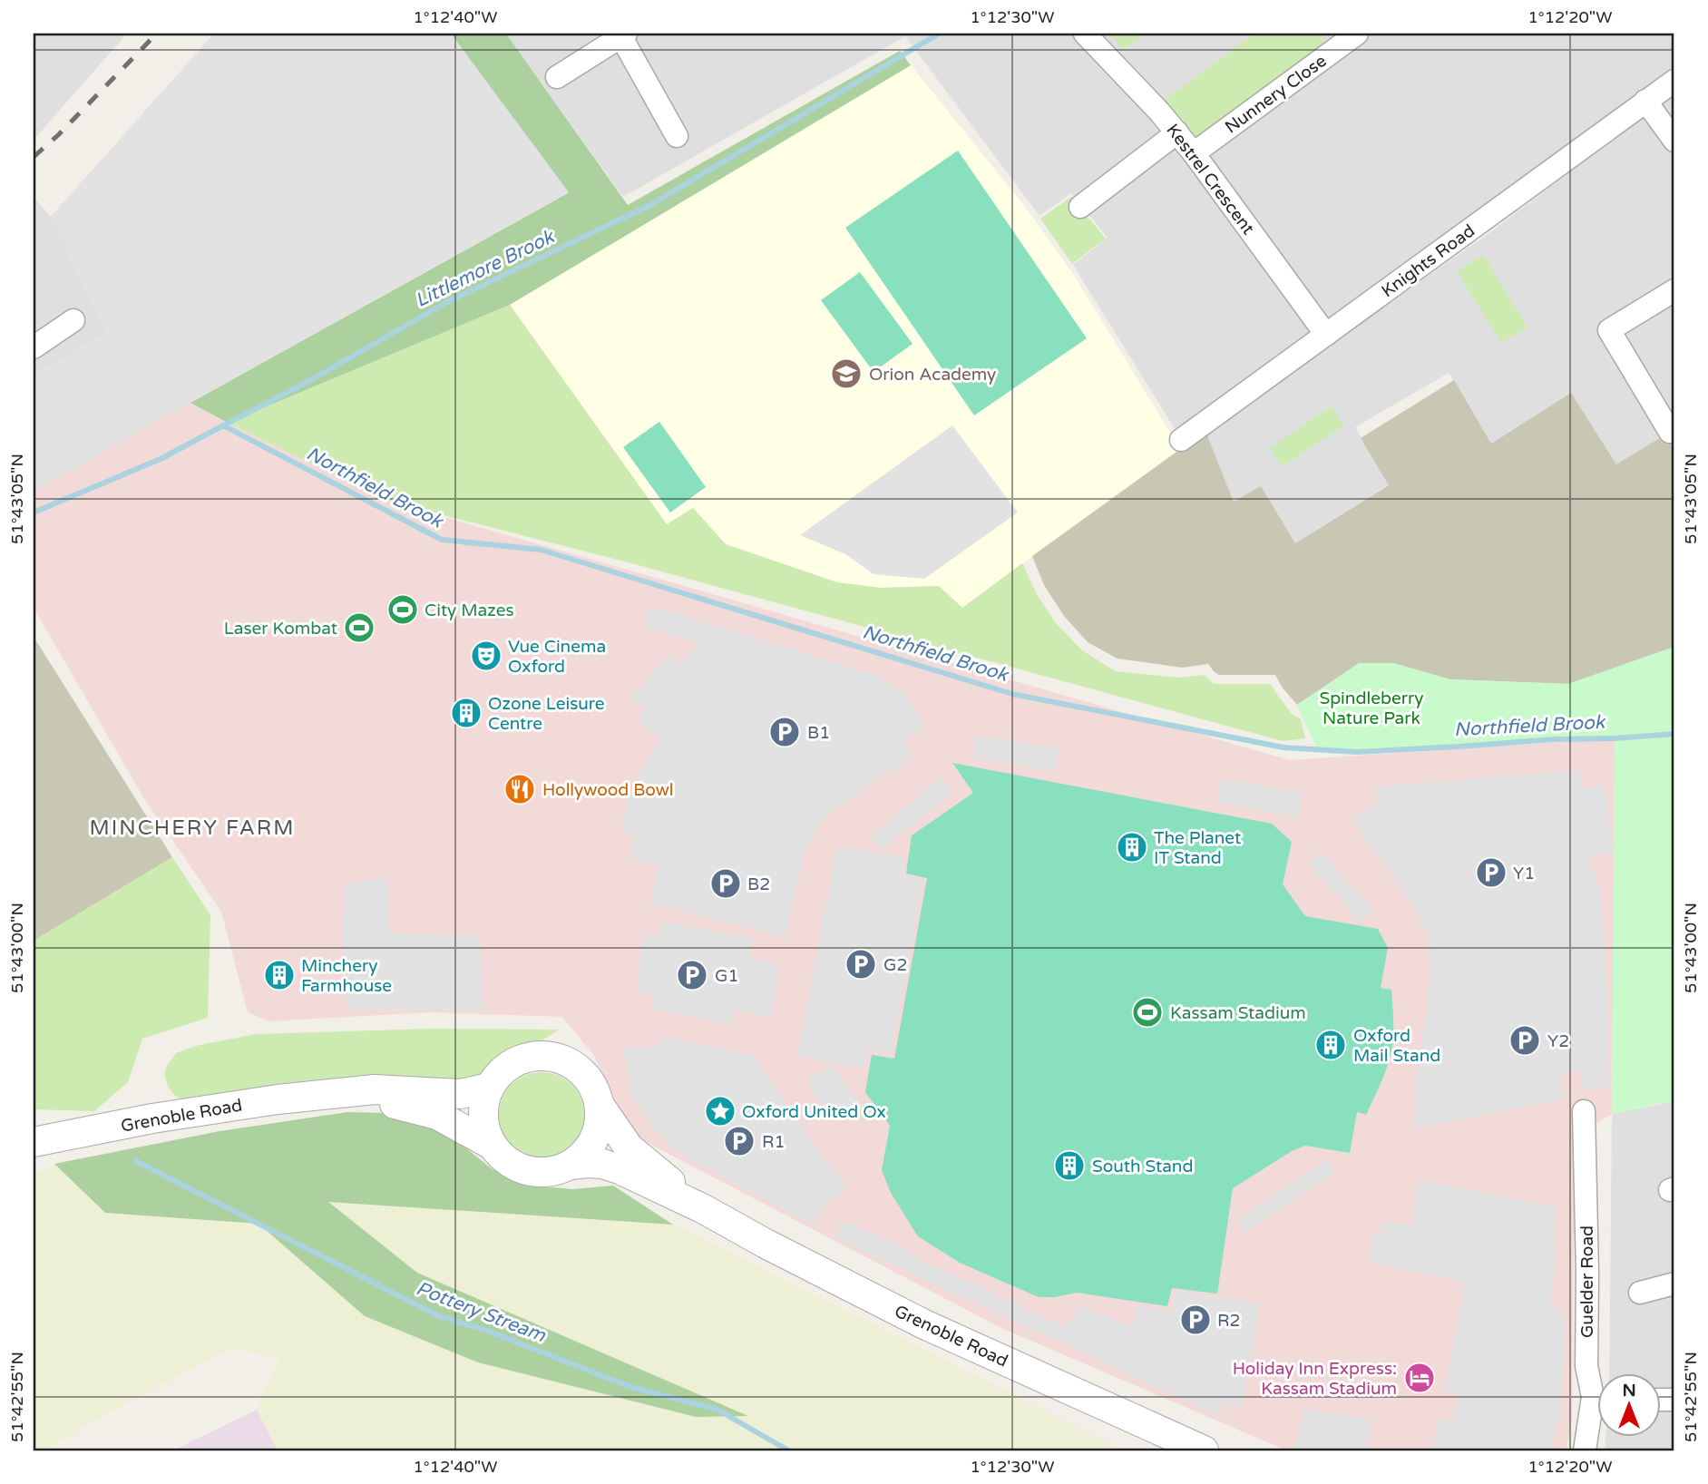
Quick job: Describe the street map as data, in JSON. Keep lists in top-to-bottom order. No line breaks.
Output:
{"streets":{"street":["Nunnery Close","Kestrel Crescent","Knights Road","Grenoble Road","Guelder Road"]},"crossings":[["Nunnery Close","Kestrel Crescent"],["Kestrel Crescent","Knights Road"]],"districts":["MINCHERY FARM"],"water":["Littlemore Brook","Northfield Brook","Pottery Stream"],"parks":["Spindleberry Nature Park"],"places":{"school or university":["Orion Academy"],"sports":["City Mazes","Laser Kombat","Kassam Stadium"],"theatre":["Vue Cinema Oxford"],"building":["Ozone Leisure Centre","The Planet IT Stand","Minchery Farmhouse","Oxford Mail Stand","South Stand"],"parking":["B1","Y1","B2","G2","G1","Y2","R1","R2"],"restaurant":["Hollywood Bowl"],"place":["Oxford United Ox"],"hotel":["Holiday Inn Express: Kassam Stadium"]},"north":"top","coordinates":["1°12'40\"W","1°12'30\"W","1°12'20\"W","51°43'05\"N","51°43'00\"N","51°42'55\"N"]}
